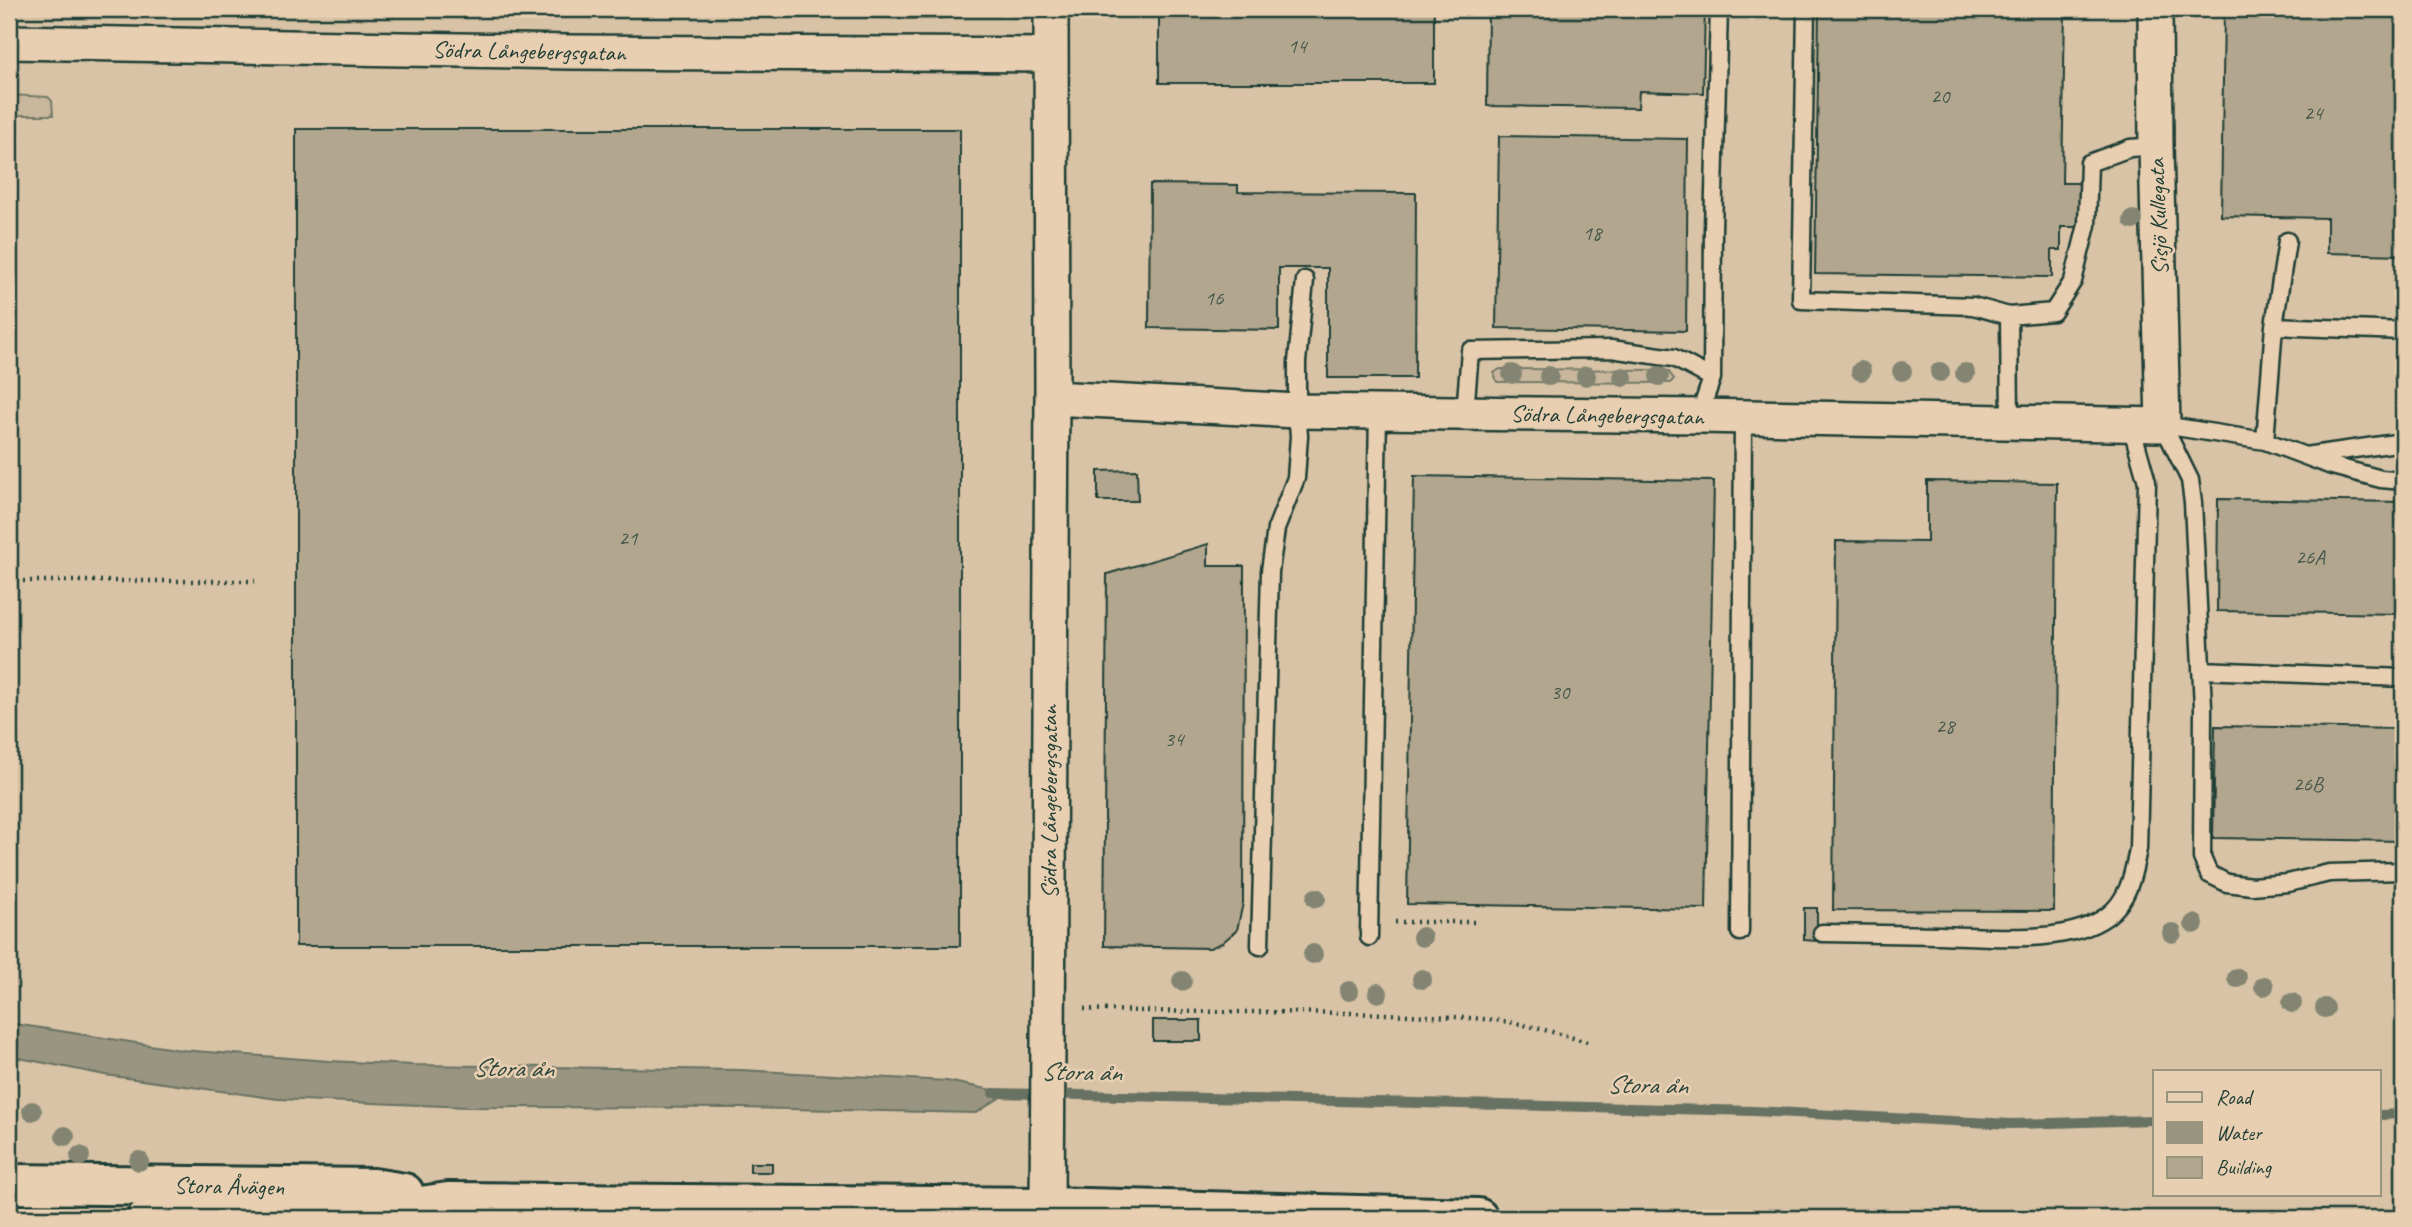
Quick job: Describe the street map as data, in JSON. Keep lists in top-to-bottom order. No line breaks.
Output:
{"streets":{"street":["Södra Långebergsgatan","Sisjö Kullegata","Stora Åvägen"]},"crossings":[["Södra Långebergsgatan","Sisjö Kullegata"],["Södra Långebergsgatan","Stora Åvägen"]],"water":["Stora ån"],"house_numbers":["14","20","24","18","16","21","26A","30","28","34","26B"],"legend":["Road","Water","Building"]}
